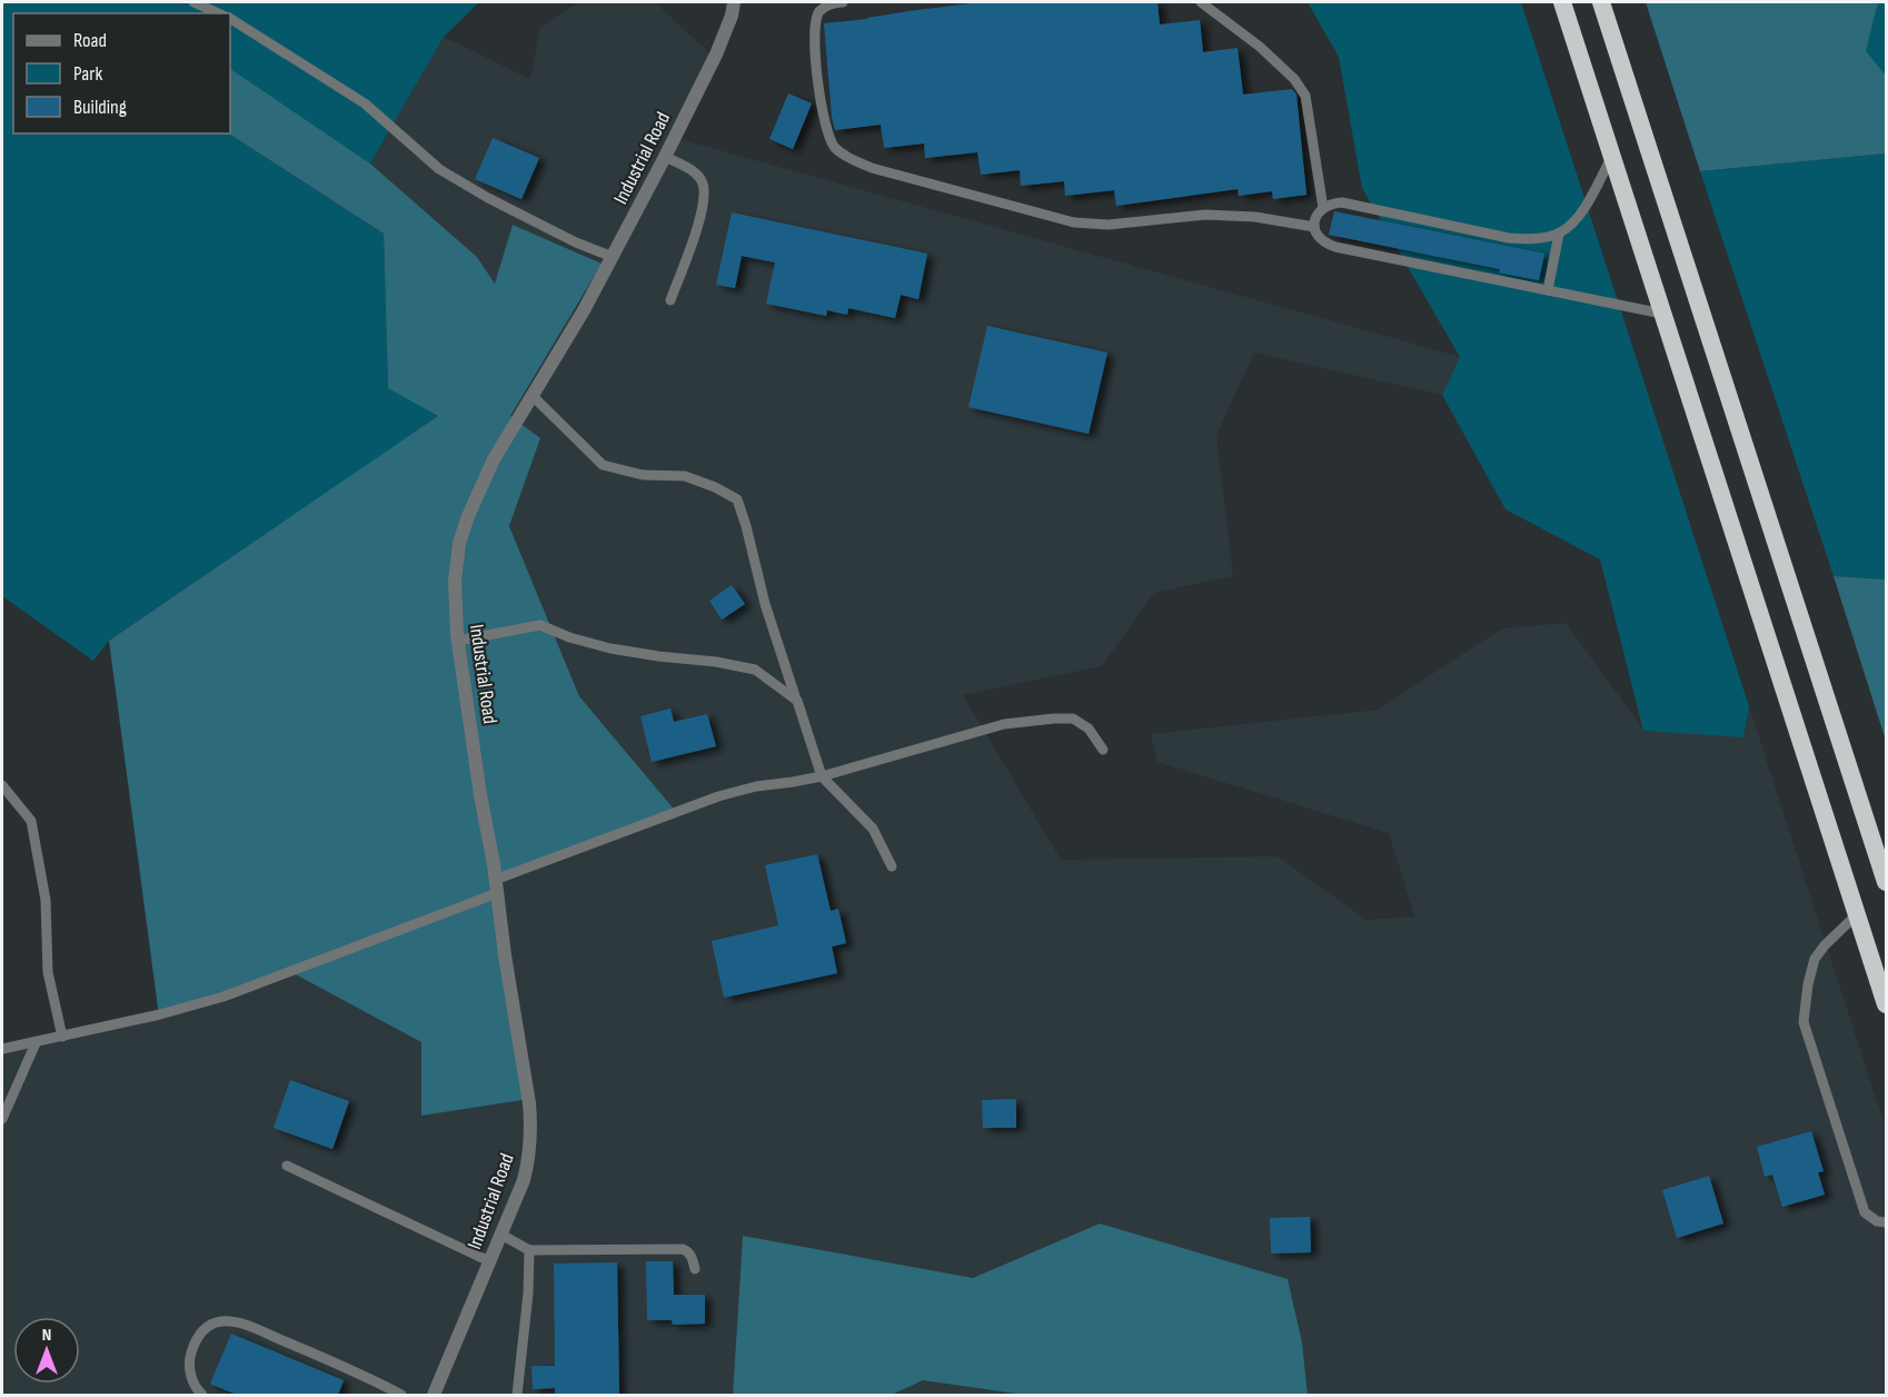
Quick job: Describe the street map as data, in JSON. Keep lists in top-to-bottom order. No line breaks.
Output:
{"streets":{"street":["Industrial Road"]},"legend":["Road","Park","Building"],"north":"top"}
